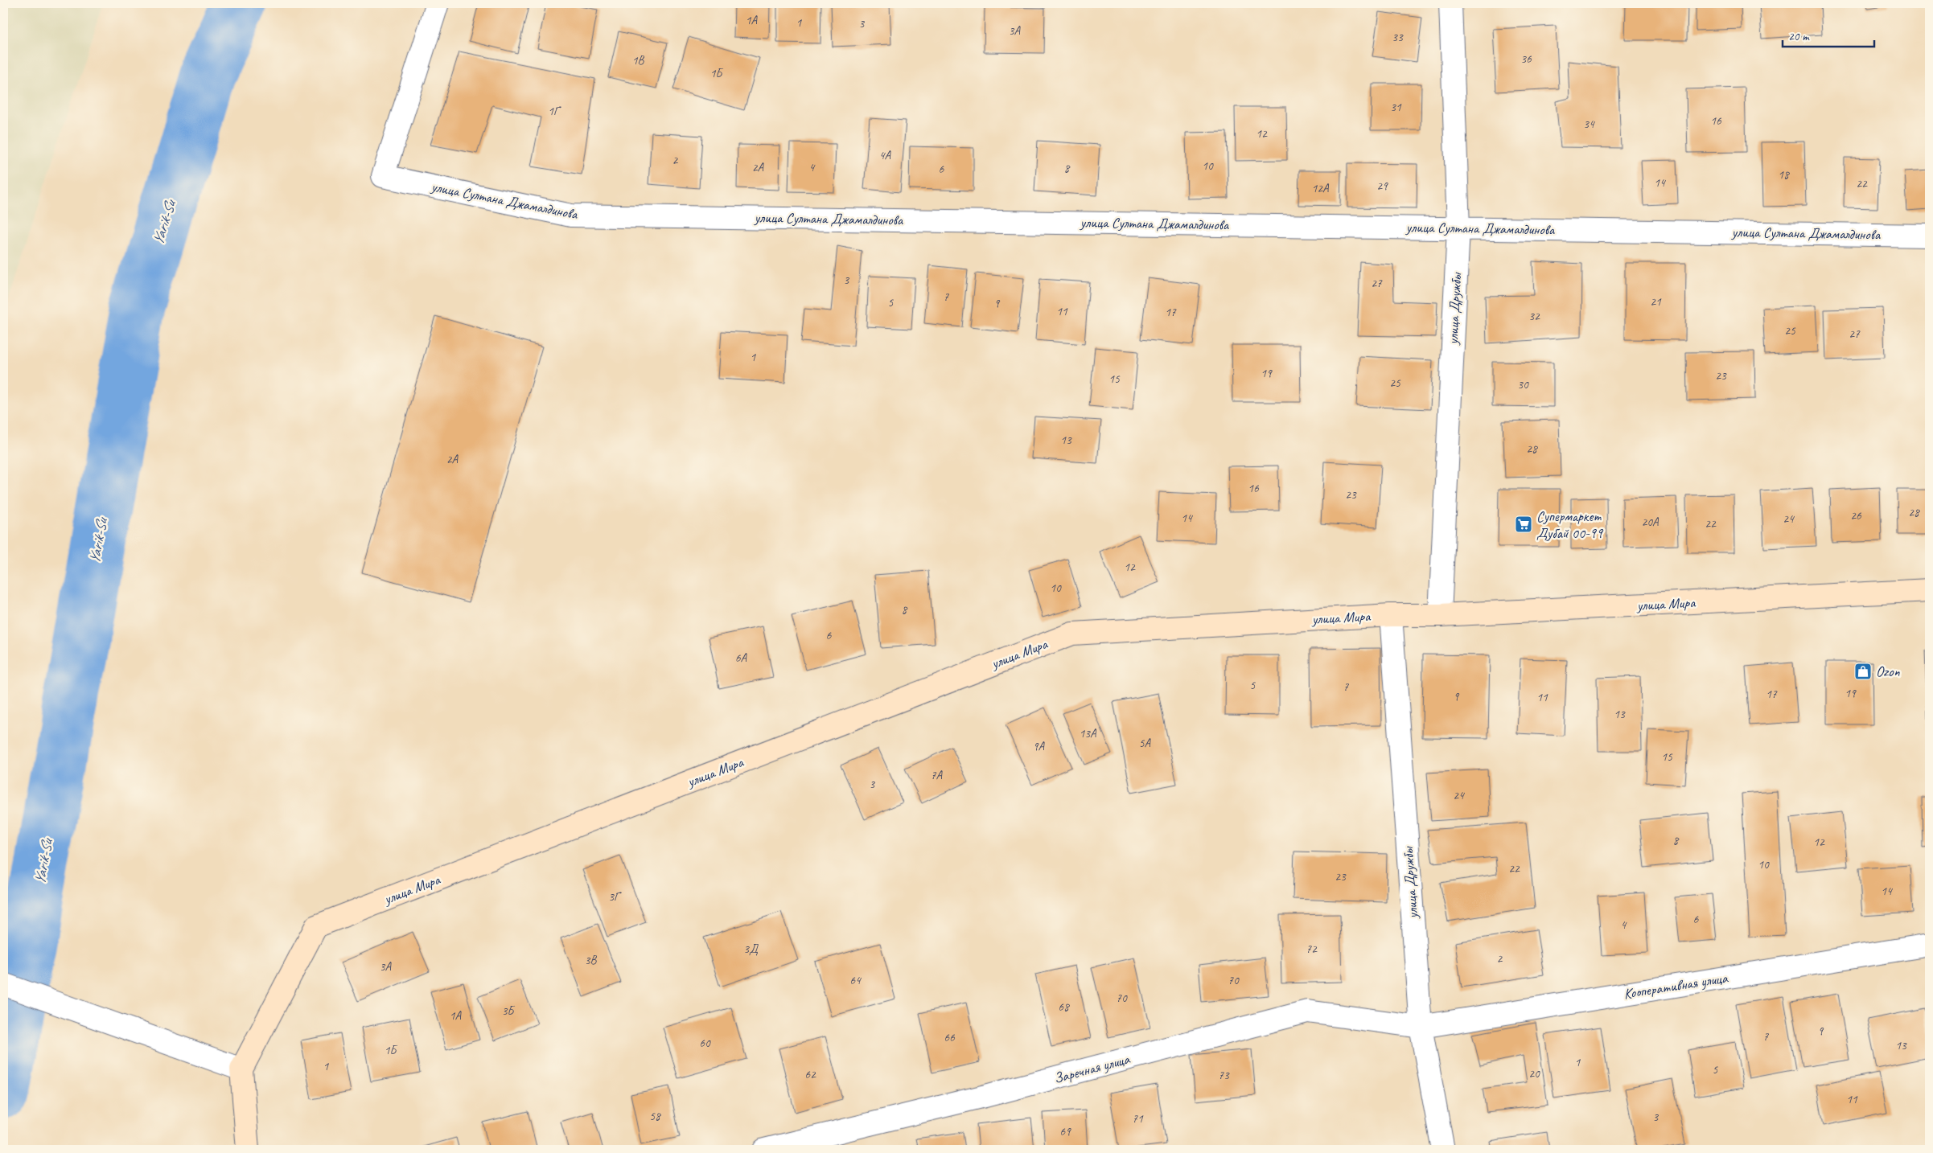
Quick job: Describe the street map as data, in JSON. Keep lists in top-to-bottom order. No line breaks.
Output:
{"streets":{"main road":["улица Мира"],"street":["улица Султана Джамалдинова","улица Дружбы","Кооперативная улица","Заречная улица"]},"crossings":[["улица Султана Джамалдинова","улица Дружбы"],["улица Дружбы","улица Мира"],["улица Дружбы","Кооперативная улица"],["улица Дружбы","Заречная улица"],["Кооперативная улица","Заречная улица"]],"water":["Yarik-Su"],"places":{"supermarket":["Супермаркет Дубай 00-99"],"shop":["Ozon"]},"house_numbers":["1А","1","3","3А","33","36","1В","1Б","31","1Г","16","34","12","4А","2","10","2А","4","8","6","18","14","22","29","12А","3","27","7","21","5","9","11","17","32","25","27","1","19","23","15","25","30","13","28","2А","16","23","28","26","14","24","20А","22","12","10","8","6","6А","5","7","19","17","9","11","13","13А","5А","9А","15","7А","3","24","8","12","10","22","23","14","3Г","6","4","3Д","72","2","3В","3А","64","70","70","68","3Б","1А","9","7","66","60","13","1Б","1","1","5","20","62","73","11","58","3","71","69"],"scale_bar":"20 m"}
